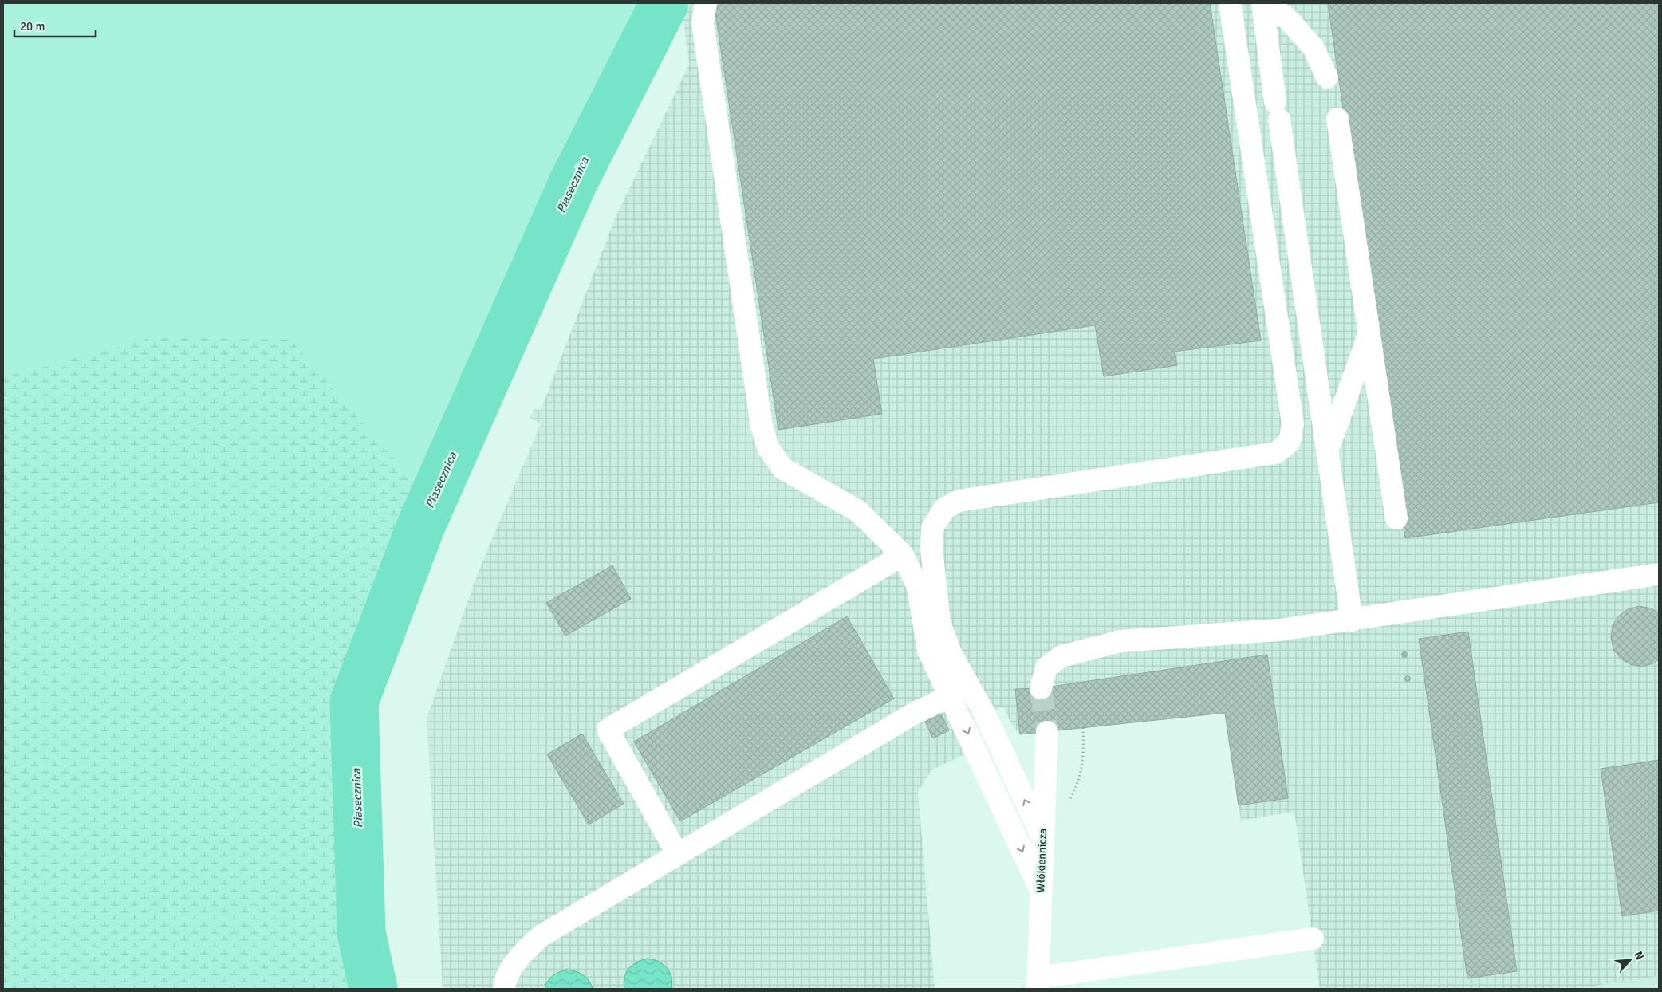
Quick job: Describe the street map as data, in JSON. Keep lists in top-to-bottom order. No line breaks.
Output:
{"streets":{"street":["Włókiennicza"]},"water":["Piasecznica"],"scale_bar":"20 m","north":"top right"}
